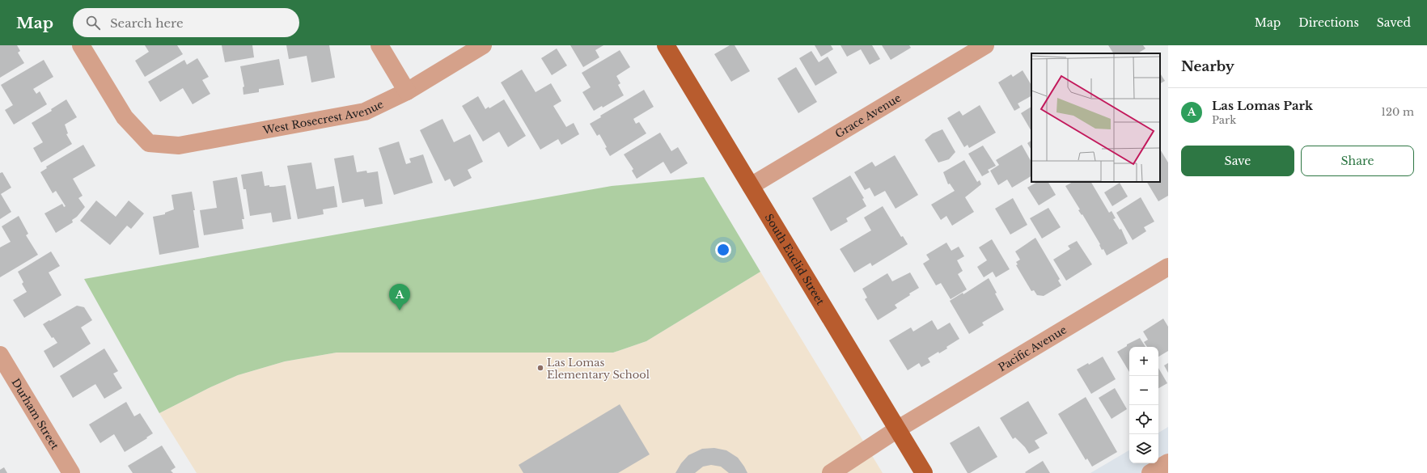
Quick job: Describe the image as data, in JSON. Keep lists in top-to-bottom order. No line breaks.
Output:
{"streets":{"main road":["South Euclid Street"],"street":["West Rosecrest Avenue","Grace Avenue","Pacific Avenue","Durham Street"]},"crossings":[["Grace Avenue","South Euclid Street"],["South Euclid Street","Pacific Avenue"]],"places":["Las Lomas Elementary School"],"page":{"header":"Map","search":"Search here","nav":["Map","Directions","Saved"],"heading":"Nearby","list":[{"mark":"A","name":"Las Lomas Park","note":"Park","value":"120 m"}],"buttons":["Save","Share"],"pins":"A","map_buttons":["+","−"]}}
